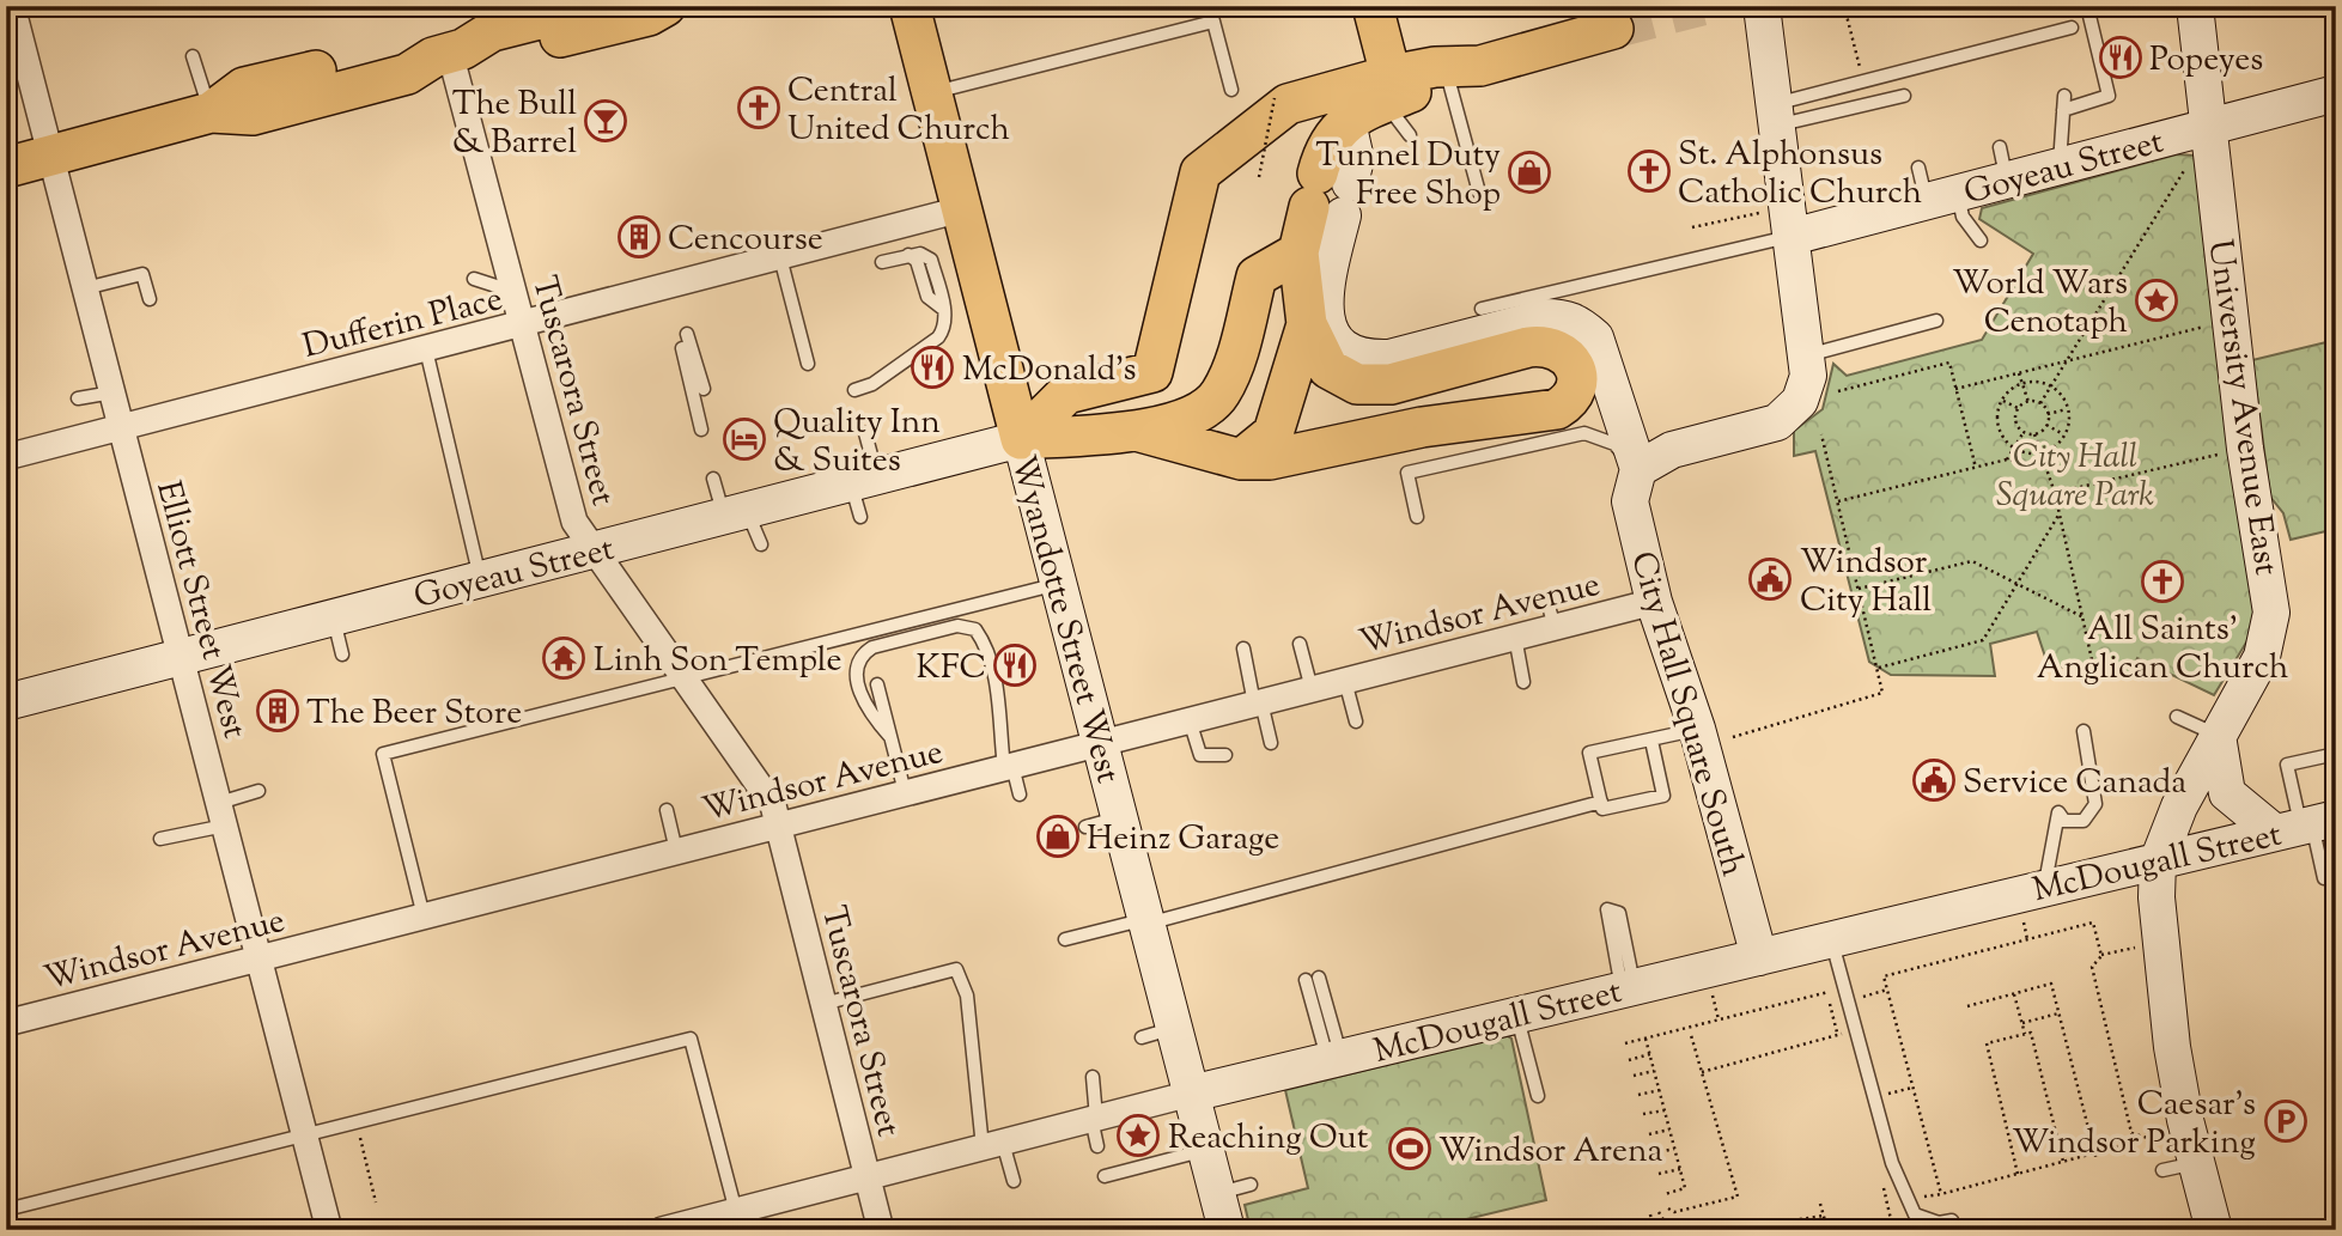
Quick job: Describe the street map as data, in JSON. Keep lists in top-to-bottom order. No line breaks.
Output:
{"streets":{"main road":["Wyandotte Street West"],"street":["Goyeau Street","Dufferin Place","Tuscarora Street","University Avenue East","Elliott Street West","Windsor Avenue","City Hall Square South","McDougall Street"]},"crossings":[["Goyeau Street","Tuscarora Street"],["Goyeau Street","University Avenue East"],["Goyeau Street","Elliott Street West"],["Goyeau Street","Wyandotte Street West"],["Dufferin Place","Tuscarora Street"],["Dufferin Place","Elliott Street West"],["Dufferin Place","Wyandotte Street West"],["Tuscarora Street","Windsor Avenue"],["Tuscarora Street","McDougall Street"],["University Avenue East","McDougall Street"],["Elliott Street West","Windsor Avenue"],["Windsor Avenue","Wyandotte Street West"],["Windsor Avenue","City Hall Square South"],["Wyandotte Street West","McDougall Street"],["City Hall Square South","McDougall Street"]],"parks":["City Hall Square Park"],"places":{"restaurant":["Popeyes","McDonald's","KFC"],"church":["Central United Church","St. Alphonsus Catholic Church","All Saints' Anglican Church"],"bar":["The Bull & Barrel"],"shop":["Tunnel Duty Free Shop","Heinz Garage"],"building":["Cencourse","The Beer Store"],"place":["World Wars Cenotaph","Reaching Out"],"hotel":["Quality Inn & Suites"],"public building":["Windsor City Hall","Service Canada"],"temple":["Linh Son Temple"],"parking":["Caesar's Windsor Parking"],"sports":["Windsor Arena"]}}
